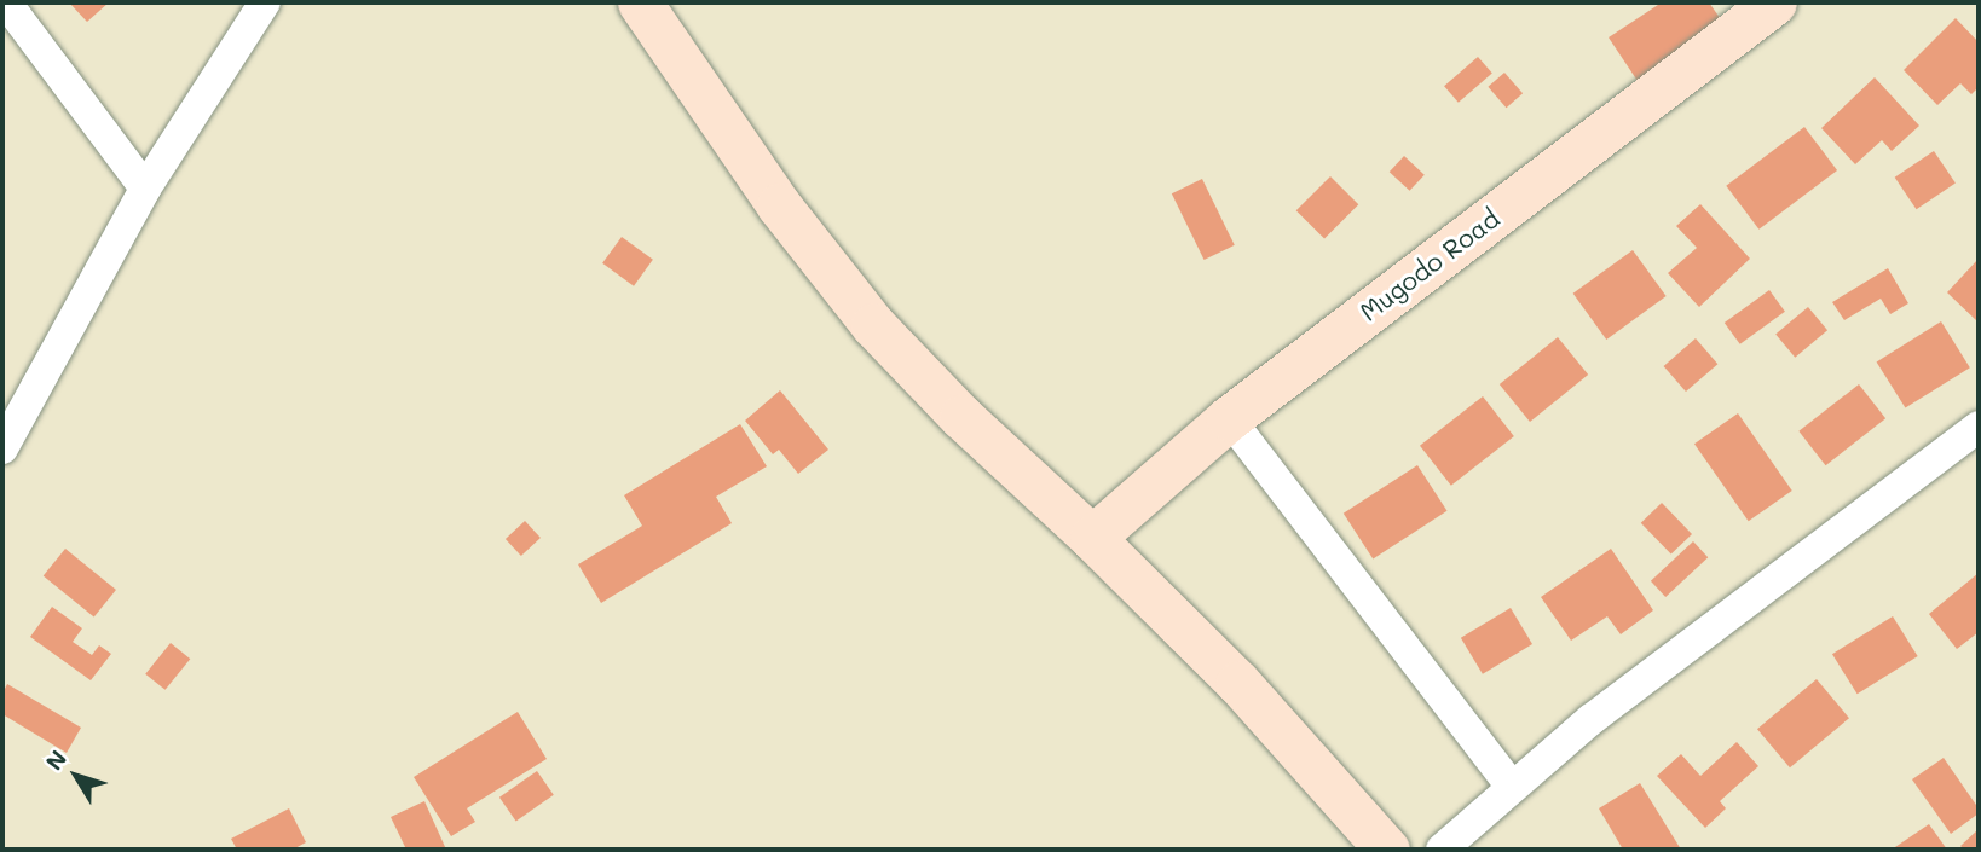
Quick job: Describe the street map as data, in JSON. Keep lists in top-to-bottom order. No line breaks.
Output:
{"streets":{"street":["Mugodo Road"]},"north":"top left"}
